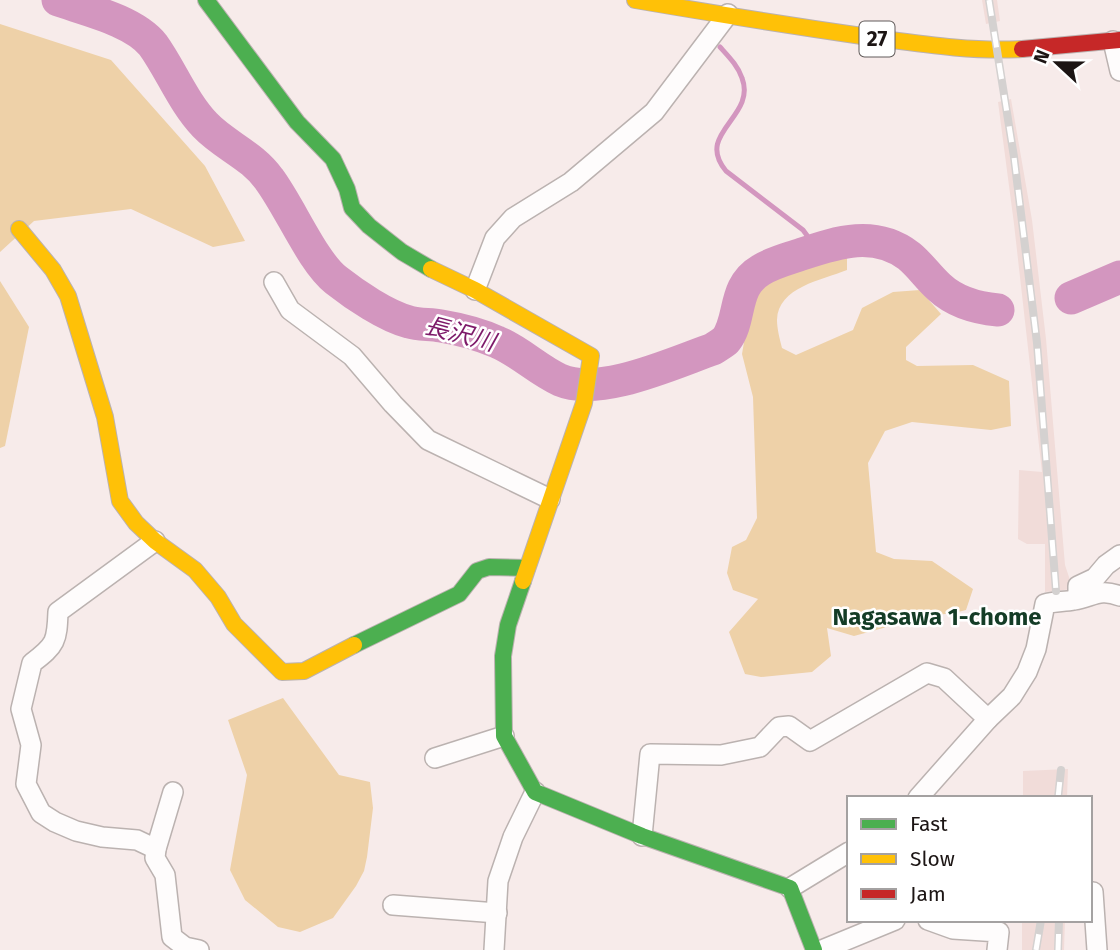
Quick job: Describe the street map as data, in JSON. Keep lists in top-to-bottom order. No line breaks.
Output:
{"streets":{"street":["27"]},"districts":["Nagasawa 1-chome"],"water":["長沢川"],"legend":["Fast","Slow","Jam"],"north":"left"}
